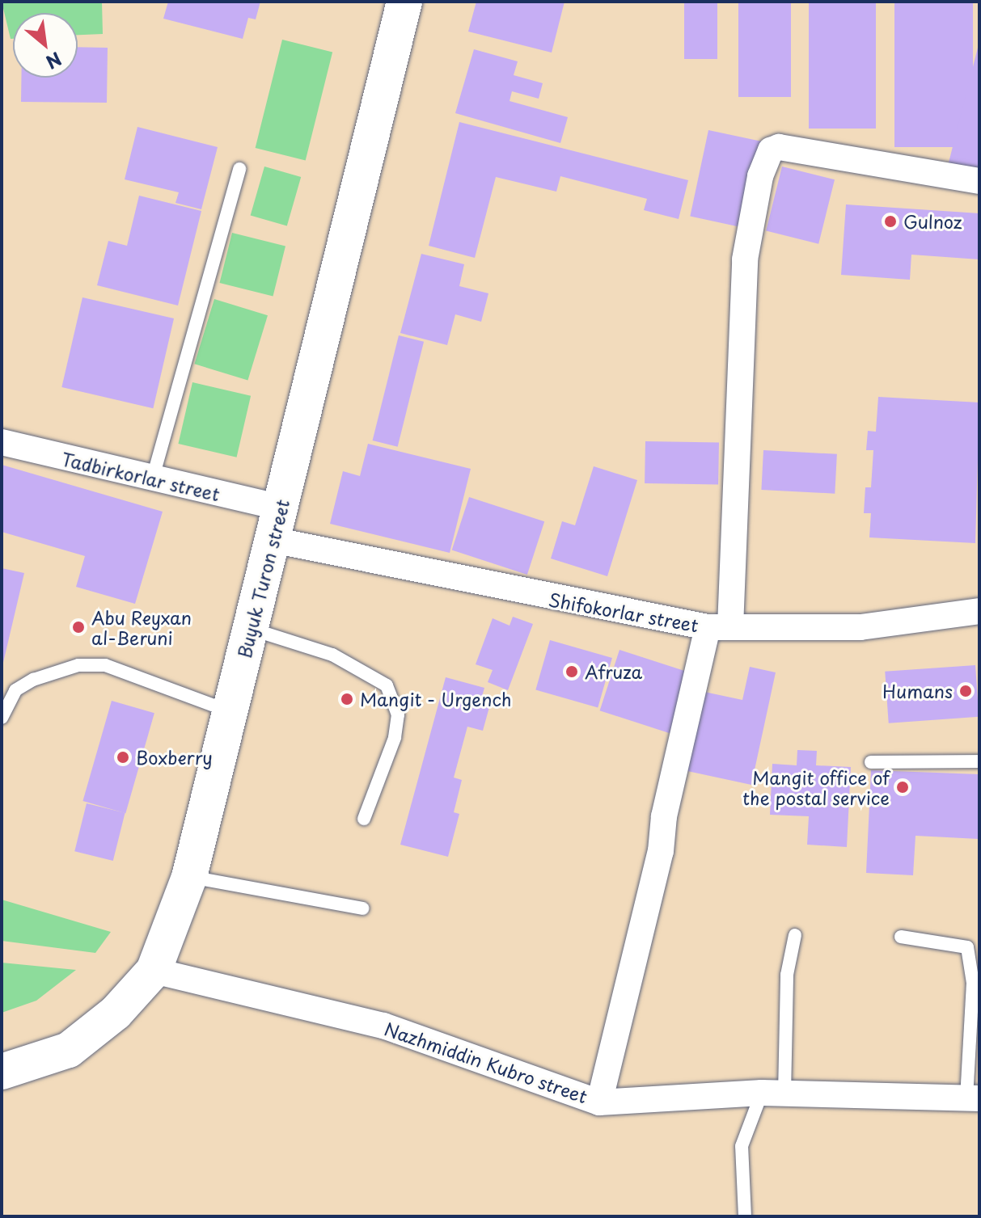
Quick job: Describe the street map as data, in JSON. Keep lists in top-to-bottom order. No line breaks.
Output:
{"streets":{"street":["Tadbirkorlar street","Buyuk Turon street","Shifokorlar street","Nazhmiddin Kubro street"]},"crossings":[["Tadbirkorlar street","Buyuk Turon street"],["Tadbirkorlar street","Shifokorlar street"],["Buyuk Turon street","Shifokorlar street"],["Buyuk Turon street","Nazhmiddin Kubro street"]],"places":["Gulnoz","Abu Reyxan al-Beruni","Afruza","Humans","Mangit - Urgench","Boxberry","Mangit office of the postal service"],"north":"bottom right"}
